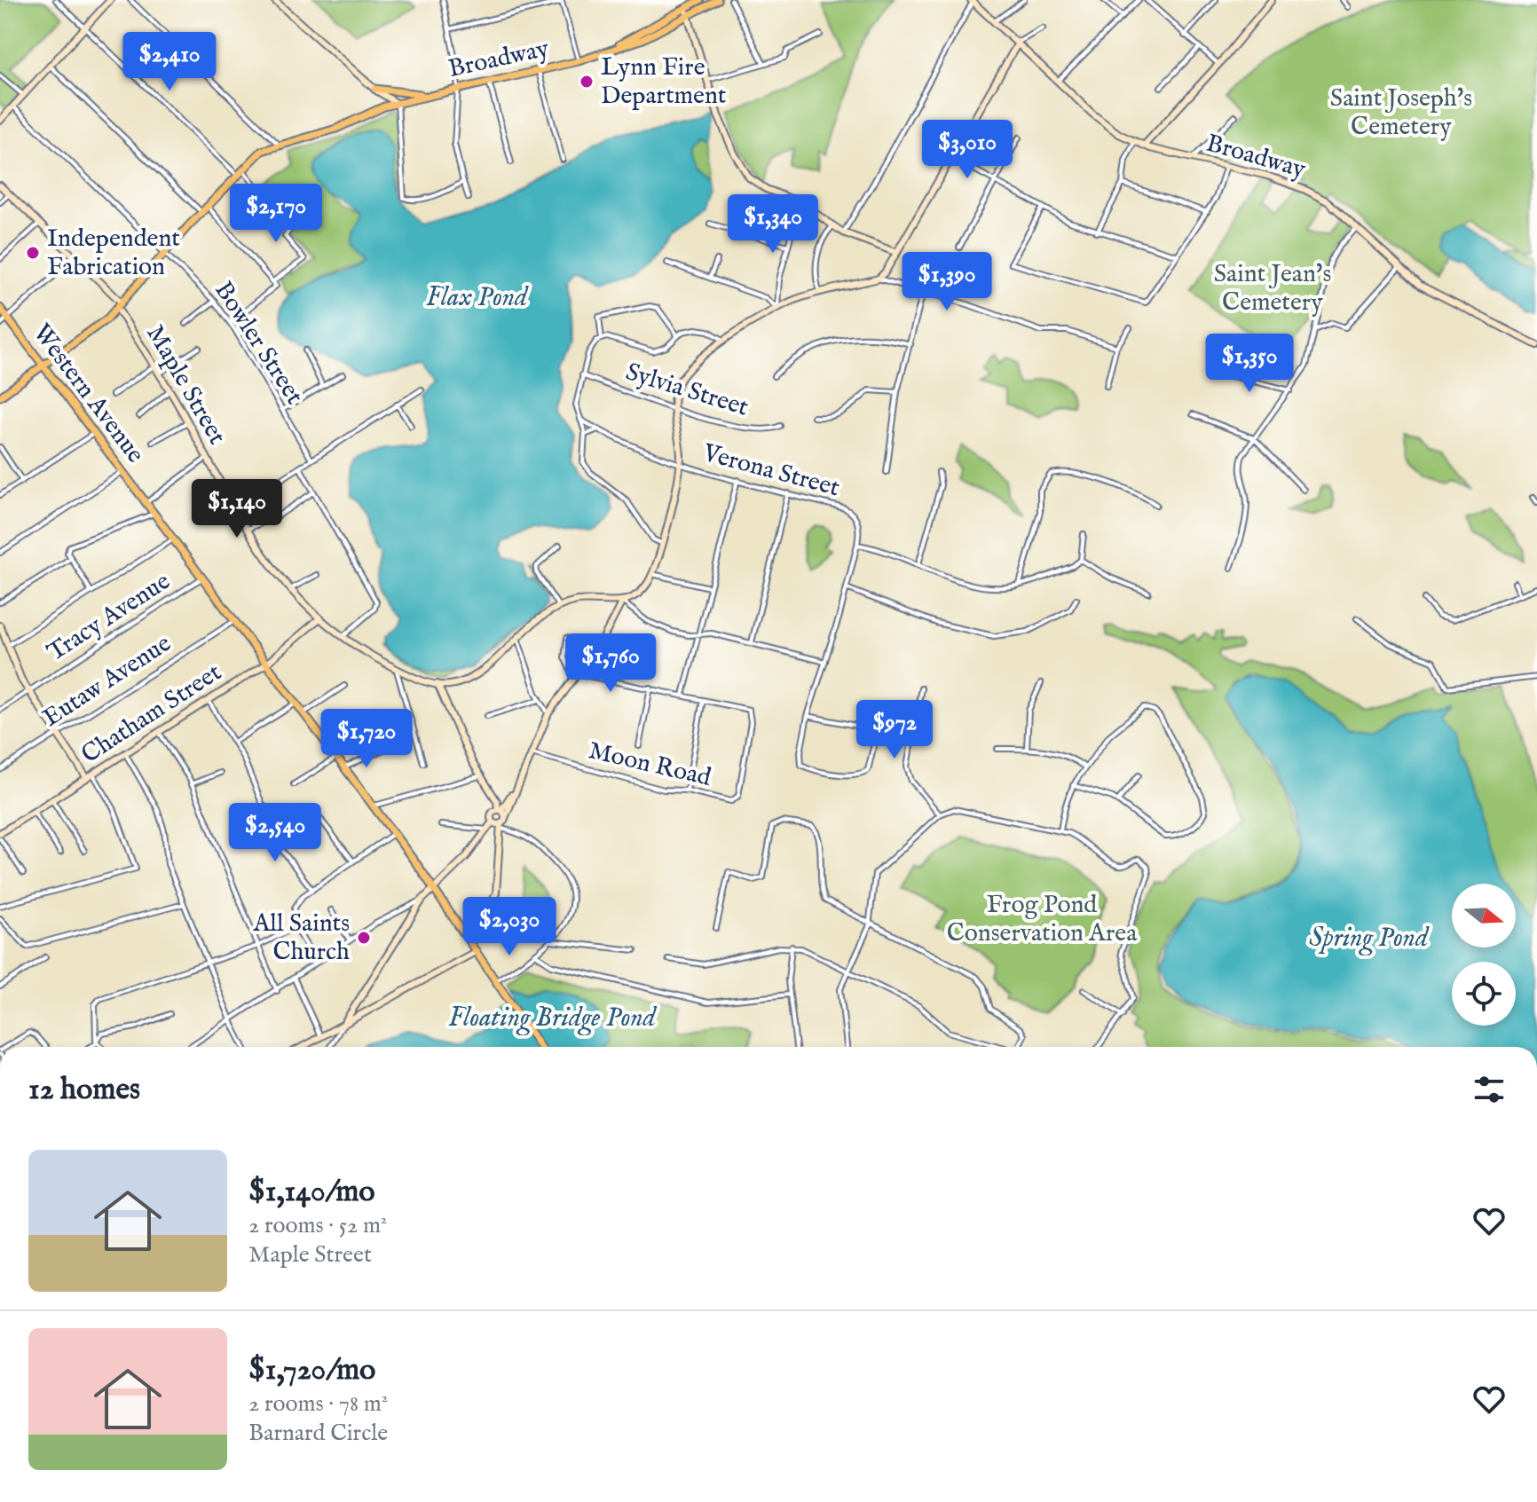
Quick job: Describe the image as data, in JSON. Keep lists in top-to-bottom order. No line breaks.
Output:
{"streets":{"main road":["Broadway","Western Avenue"],"street":["Bowler Street","Maple Street","Sylvia Street","Verona Street","Tracy Avenue","Eutaw Avenue","Chatham Street","Moon Road"]},"crossings":[["Broadway","Bowler Street"],["Broadway","Maple Street"],["Broadway","Western Avenue"],["Maple Street","Chatham Street"],["Western Avenue","Tracy Avenue"],["Western Avenue","Eutaw Avenue"],["Western Avenue","Chatham Street"]],"water":["Flax Pond","Spring Pond","Floating Bridge Pond"],"parks":["Saint Joseph's Cemetery","Saint Jean's Cemetery","Frog Pond Conservation Area"],"places":["Lynn Fire Department","Independent Fabrication","All Saints Church"],"north":"right","page":{"price":["$2,410","$3,010","$2,170","$1,340","$1,390","$1,350","$1,140","$1,760","$972","$1,720","$2,540","$2,030"],"heading":"12 homes","list":[{"name":"$1,140/mo","note":"2 rooms · 52 m² · Maple Street"},{"name":"$1,720/mo","note":"2 rooms · 78 m² · Barnard Circle"}]}}
